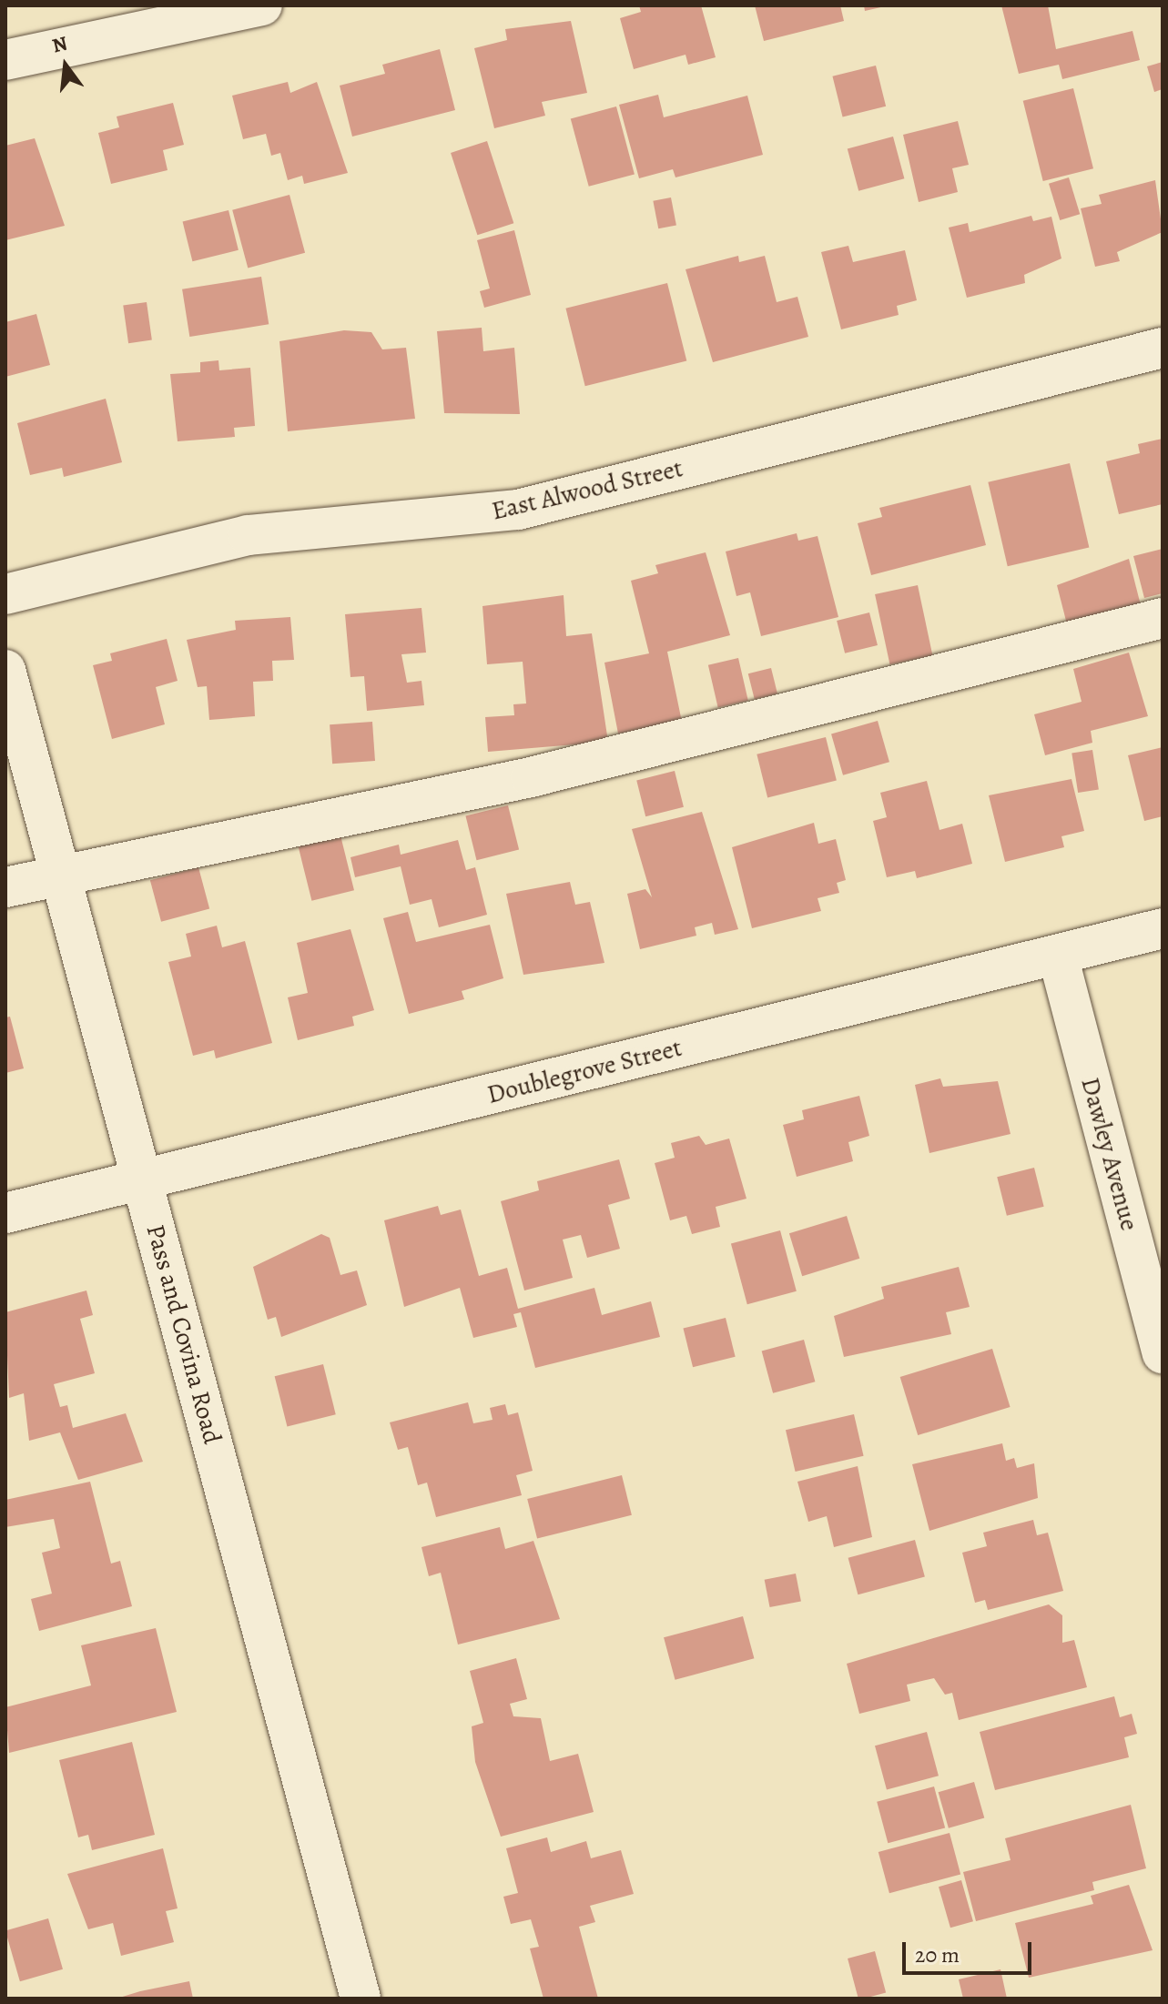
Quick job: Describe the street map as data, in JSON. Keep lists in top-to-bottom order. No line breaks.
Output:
{"streets":{"street":["East Alwood Street","Doublegrove Street","Dawley Avenue","Pass and Covina Road"]},"crossings":[["Doublegrove Street","Dawley Avenue"],["Doublegrove Street","Pass and Covina Road"]],"scale_bar":"20 m","north":"top"}
